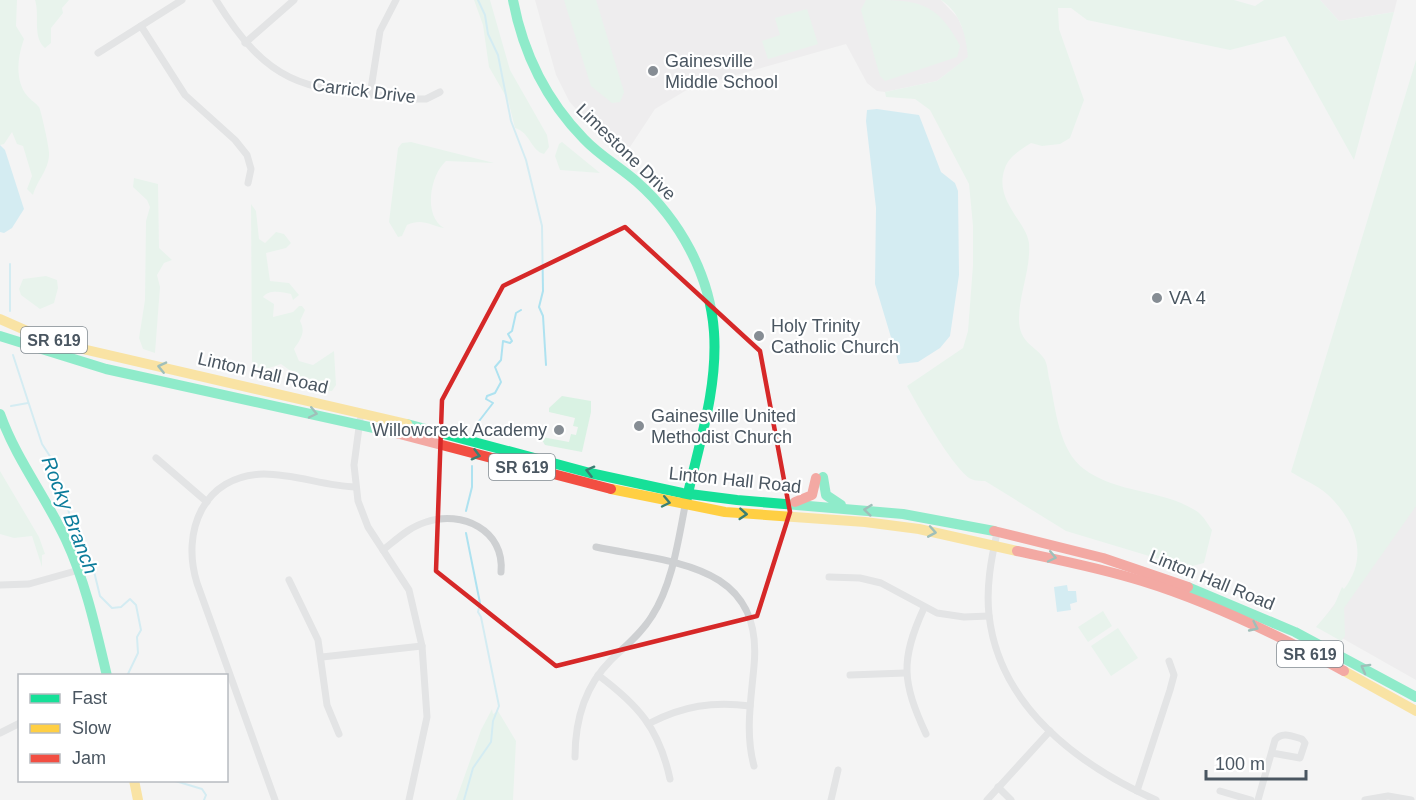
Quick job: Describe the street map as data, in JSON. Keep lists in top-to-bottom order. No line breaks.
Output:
{"streets":{"main road":["Limestone Drive","SR 619","Linton Hall Road"],"street":["Carrick Drive"]},"crossings":[["Limestone Drive","Linton Hall Road"]],"water":["Rocky Branch"],"places":["Gainesville Middle School","VA 4","Holy Trinity Catholic Church","Gainesville United Methodist Church","Willowcreek Academy"],"legend":["Fast","Slow","Jam"],"scale_bar":"100 m"}
